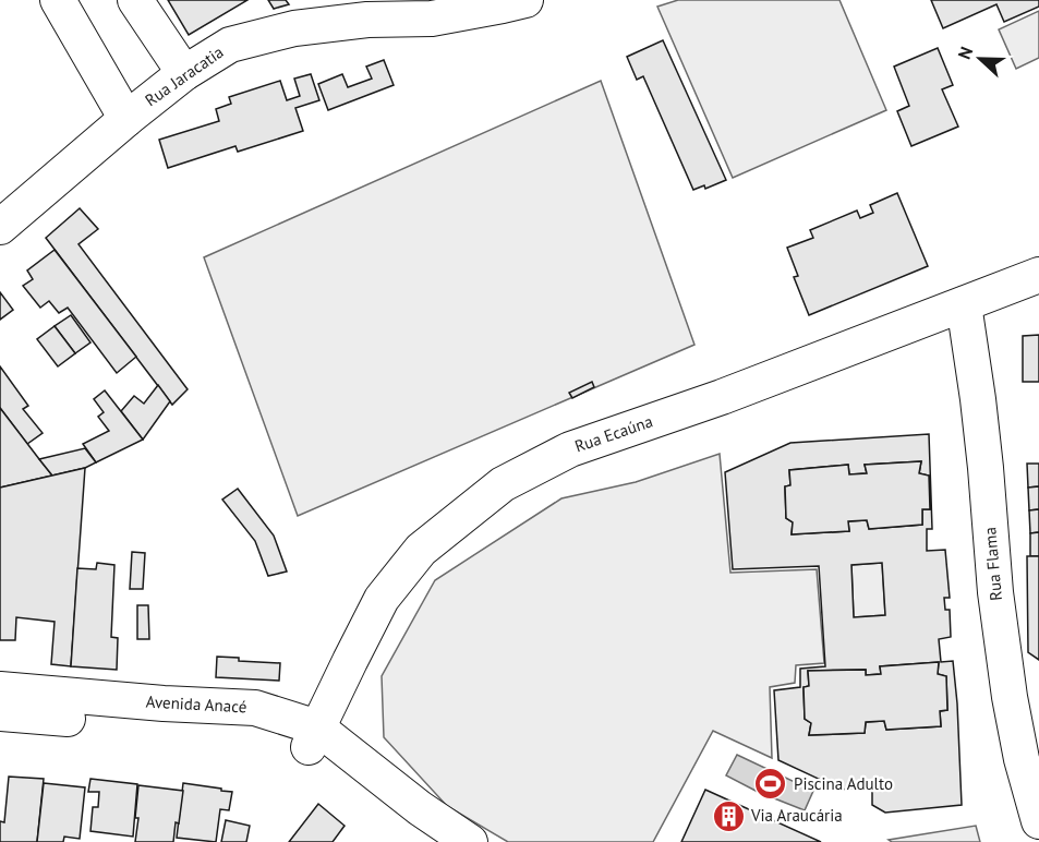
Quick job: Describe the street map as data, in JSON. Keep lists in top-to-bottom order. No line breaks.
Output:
{"streets":{"street":["Rua Jaracatia","Rua Ecaúna","Rua Flama","Avenida Anacé"]},"crossings":[["Rua Ecaúna","Rua Flama"],["Rua Ecaúna","Avenida Anacé"]],"places":{"sports":["Piscina Adulto"],"building":["Via Araucária"]},"north":"left"}
